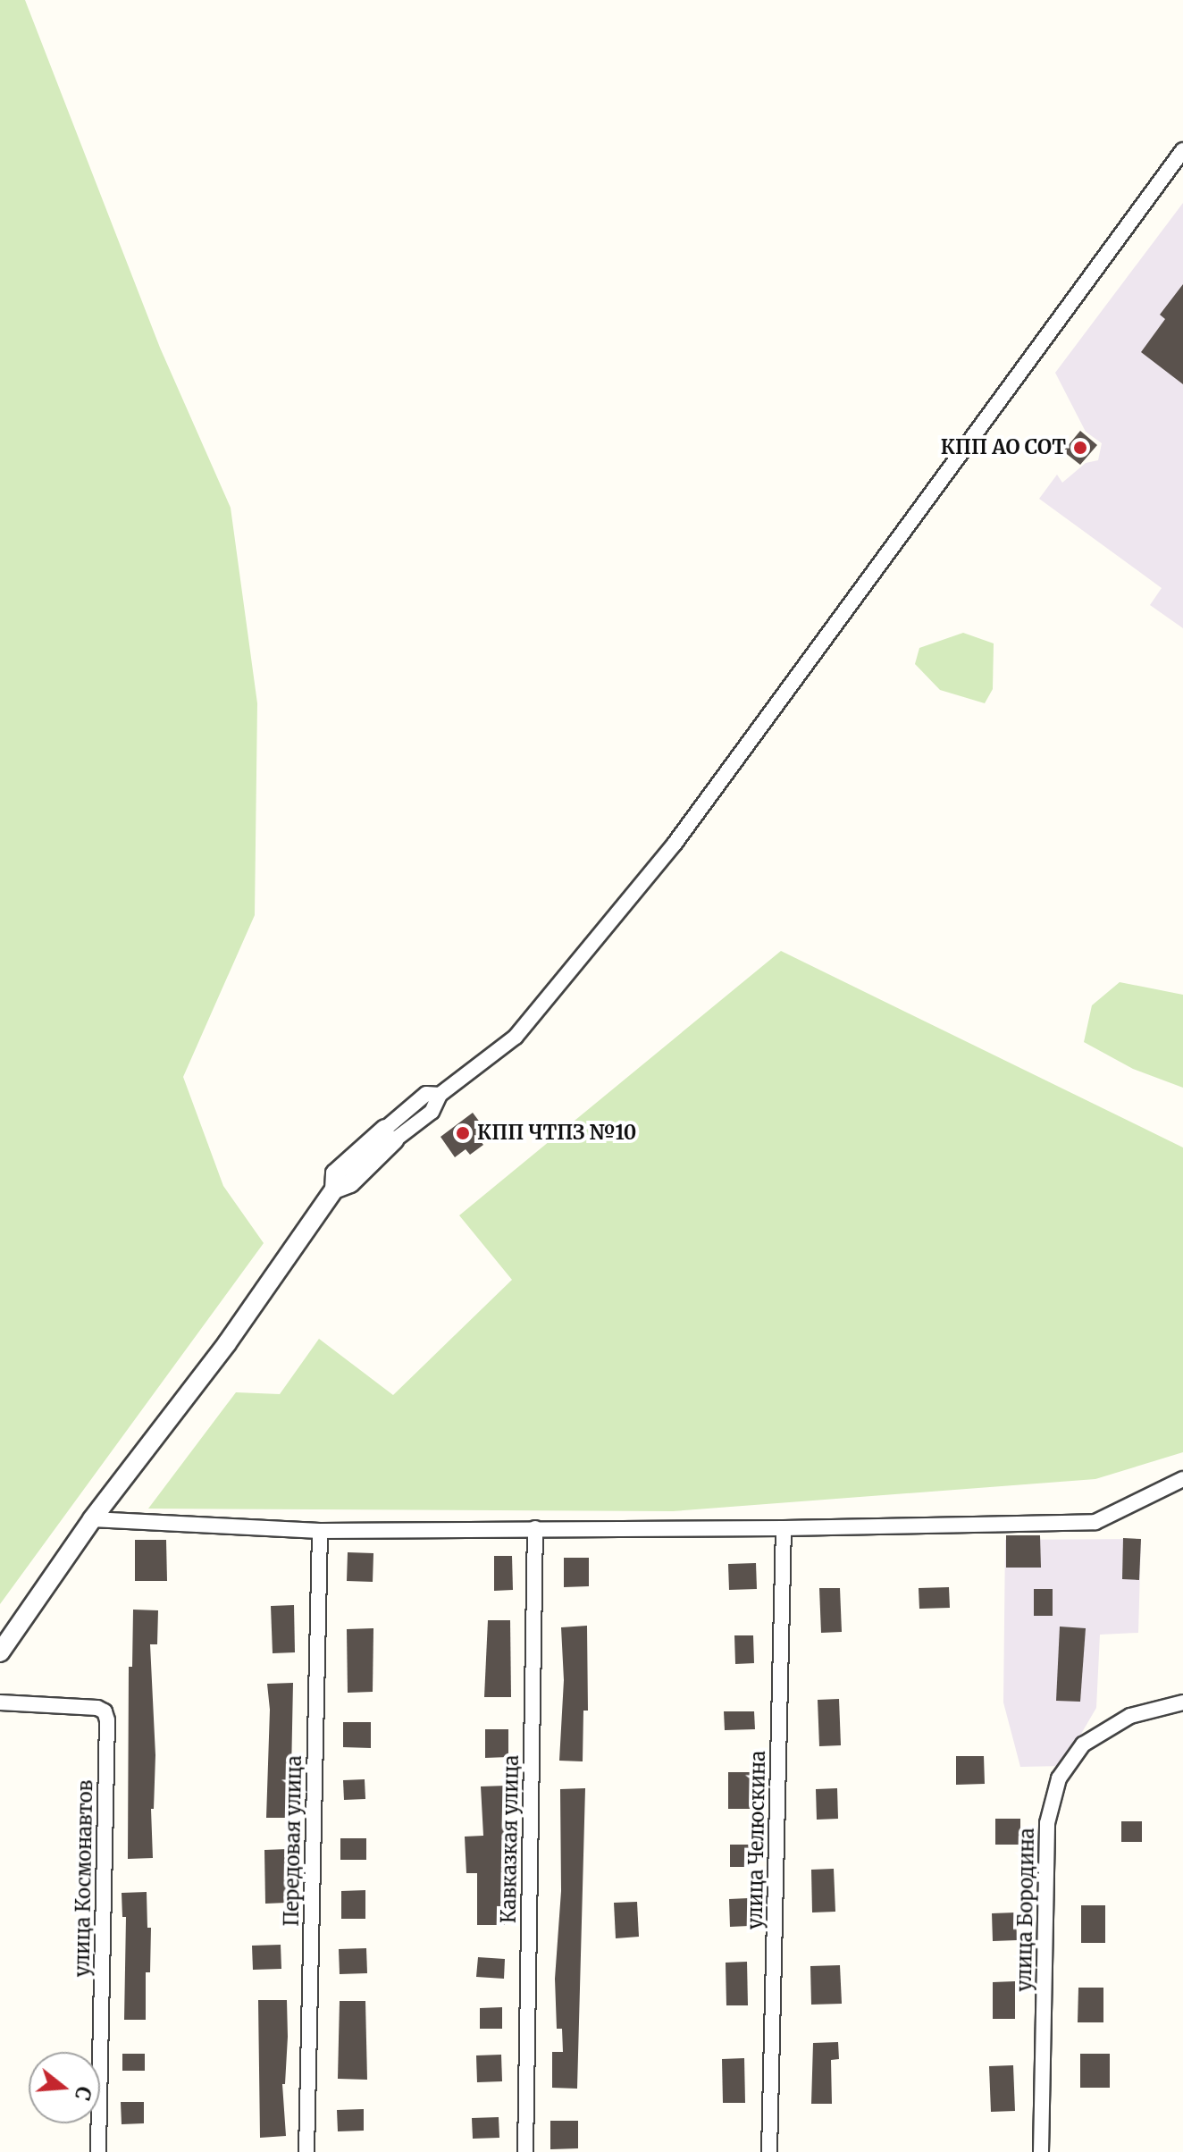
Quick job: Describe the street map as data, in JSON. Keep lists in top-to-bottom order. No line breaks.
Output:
{"streets":{"street":["Кавказкая улица","улица Челюскина","Передовая улица","улица Космонавтов","улица Бородина"]},"places":["КПП АО СОТ","КПП ЧТПЗ №10"],"north":"right"}
